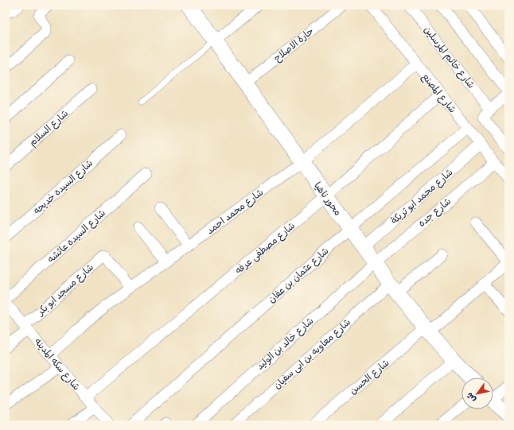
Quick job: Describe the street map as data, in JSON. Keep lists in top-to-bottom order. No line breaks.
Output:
{"streets":{"main road":["محور ناهيا"],"street":["حارة الاصلاح","شارع خاتم المرسلين","شارع المصنع","شارع السلام","شارع السيده خديجه","شارع محمد ابو تريكة","شارع محمد احمد","شارع جده","شارع السيده عائشه","شارع مصطفى عرفه","شارع عثمان بن عفان","شارع مسجد ابو بكر","شارع خالد بن الوليد","شارع معاويه بن ابى سفيان","شارع سكه المدينه","شارع الحسن"]},"crossings":[["حارة الاصلاح","محور ناهيا"],["شارع المصنع","شارع محمد ابو تريكة"],["شارع المصنع","شارع محمد احمد"],["شارع المصنع","شارع جده"],["شارع المصنع","شارع مصطفى عرفه"],["شارع المصنع","شارع عثمان بن عفان"],["شارع محمد ابو تريكة","محور ناهيا"],["محور ناهيا","شارع محمد احمد"],["محور ناهيا","شارع جده"],["محور ناهيا","شارع مصطفى عرفه"],["محور ناهيا","شارع عثمان بن عفان"],["محور ناهيا","شارع خالد بن الوليد"],["محور ناهيا","شارع معاويه بن ابى سفيان"],["محور ناهيا","شارع الحسن"],["شارع محمد احمد","شارع مسجد ابو بكر"],["شارع محمد احمد","شارع سكه المدينه"],["شارع جده","شارع خالد بن الوليد"],["شارع مصطفى عرفه","شارع سكه المدينه"],["شارع مسجد ابو بكر","شارع سكه المدينه"]],"north":"bottom left"}
